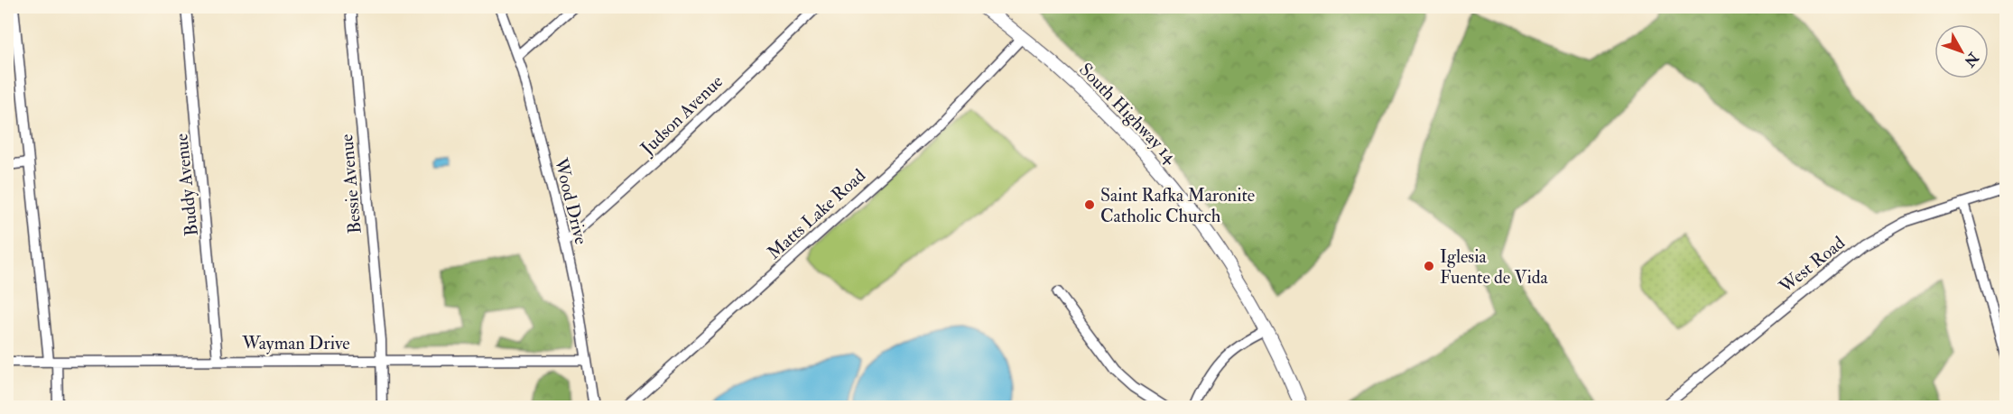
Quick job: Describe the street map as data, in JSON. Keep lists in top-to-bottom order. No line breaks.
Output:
{"streets":{"main road":["South Highway 14"],"street":["Judson Avenue","Bessie Avenue","Buddy Avenue","Wood Drive","Matts Lake Road","West Road","Wayman Drive"]},"crossings":[["South Highway 14","Matts Lake Road"],["Judson Avenue","Wood Drive"],["Bessie Avenue","Wayman Drive"],["Buddy Avenue","Wayman Drive"],["Wood Drive","Wayman Drive"]],"places":["Saint Rafka Maronite Catholic Church","Iglesia Fuente de Vida"],"north":"bottom right"}
